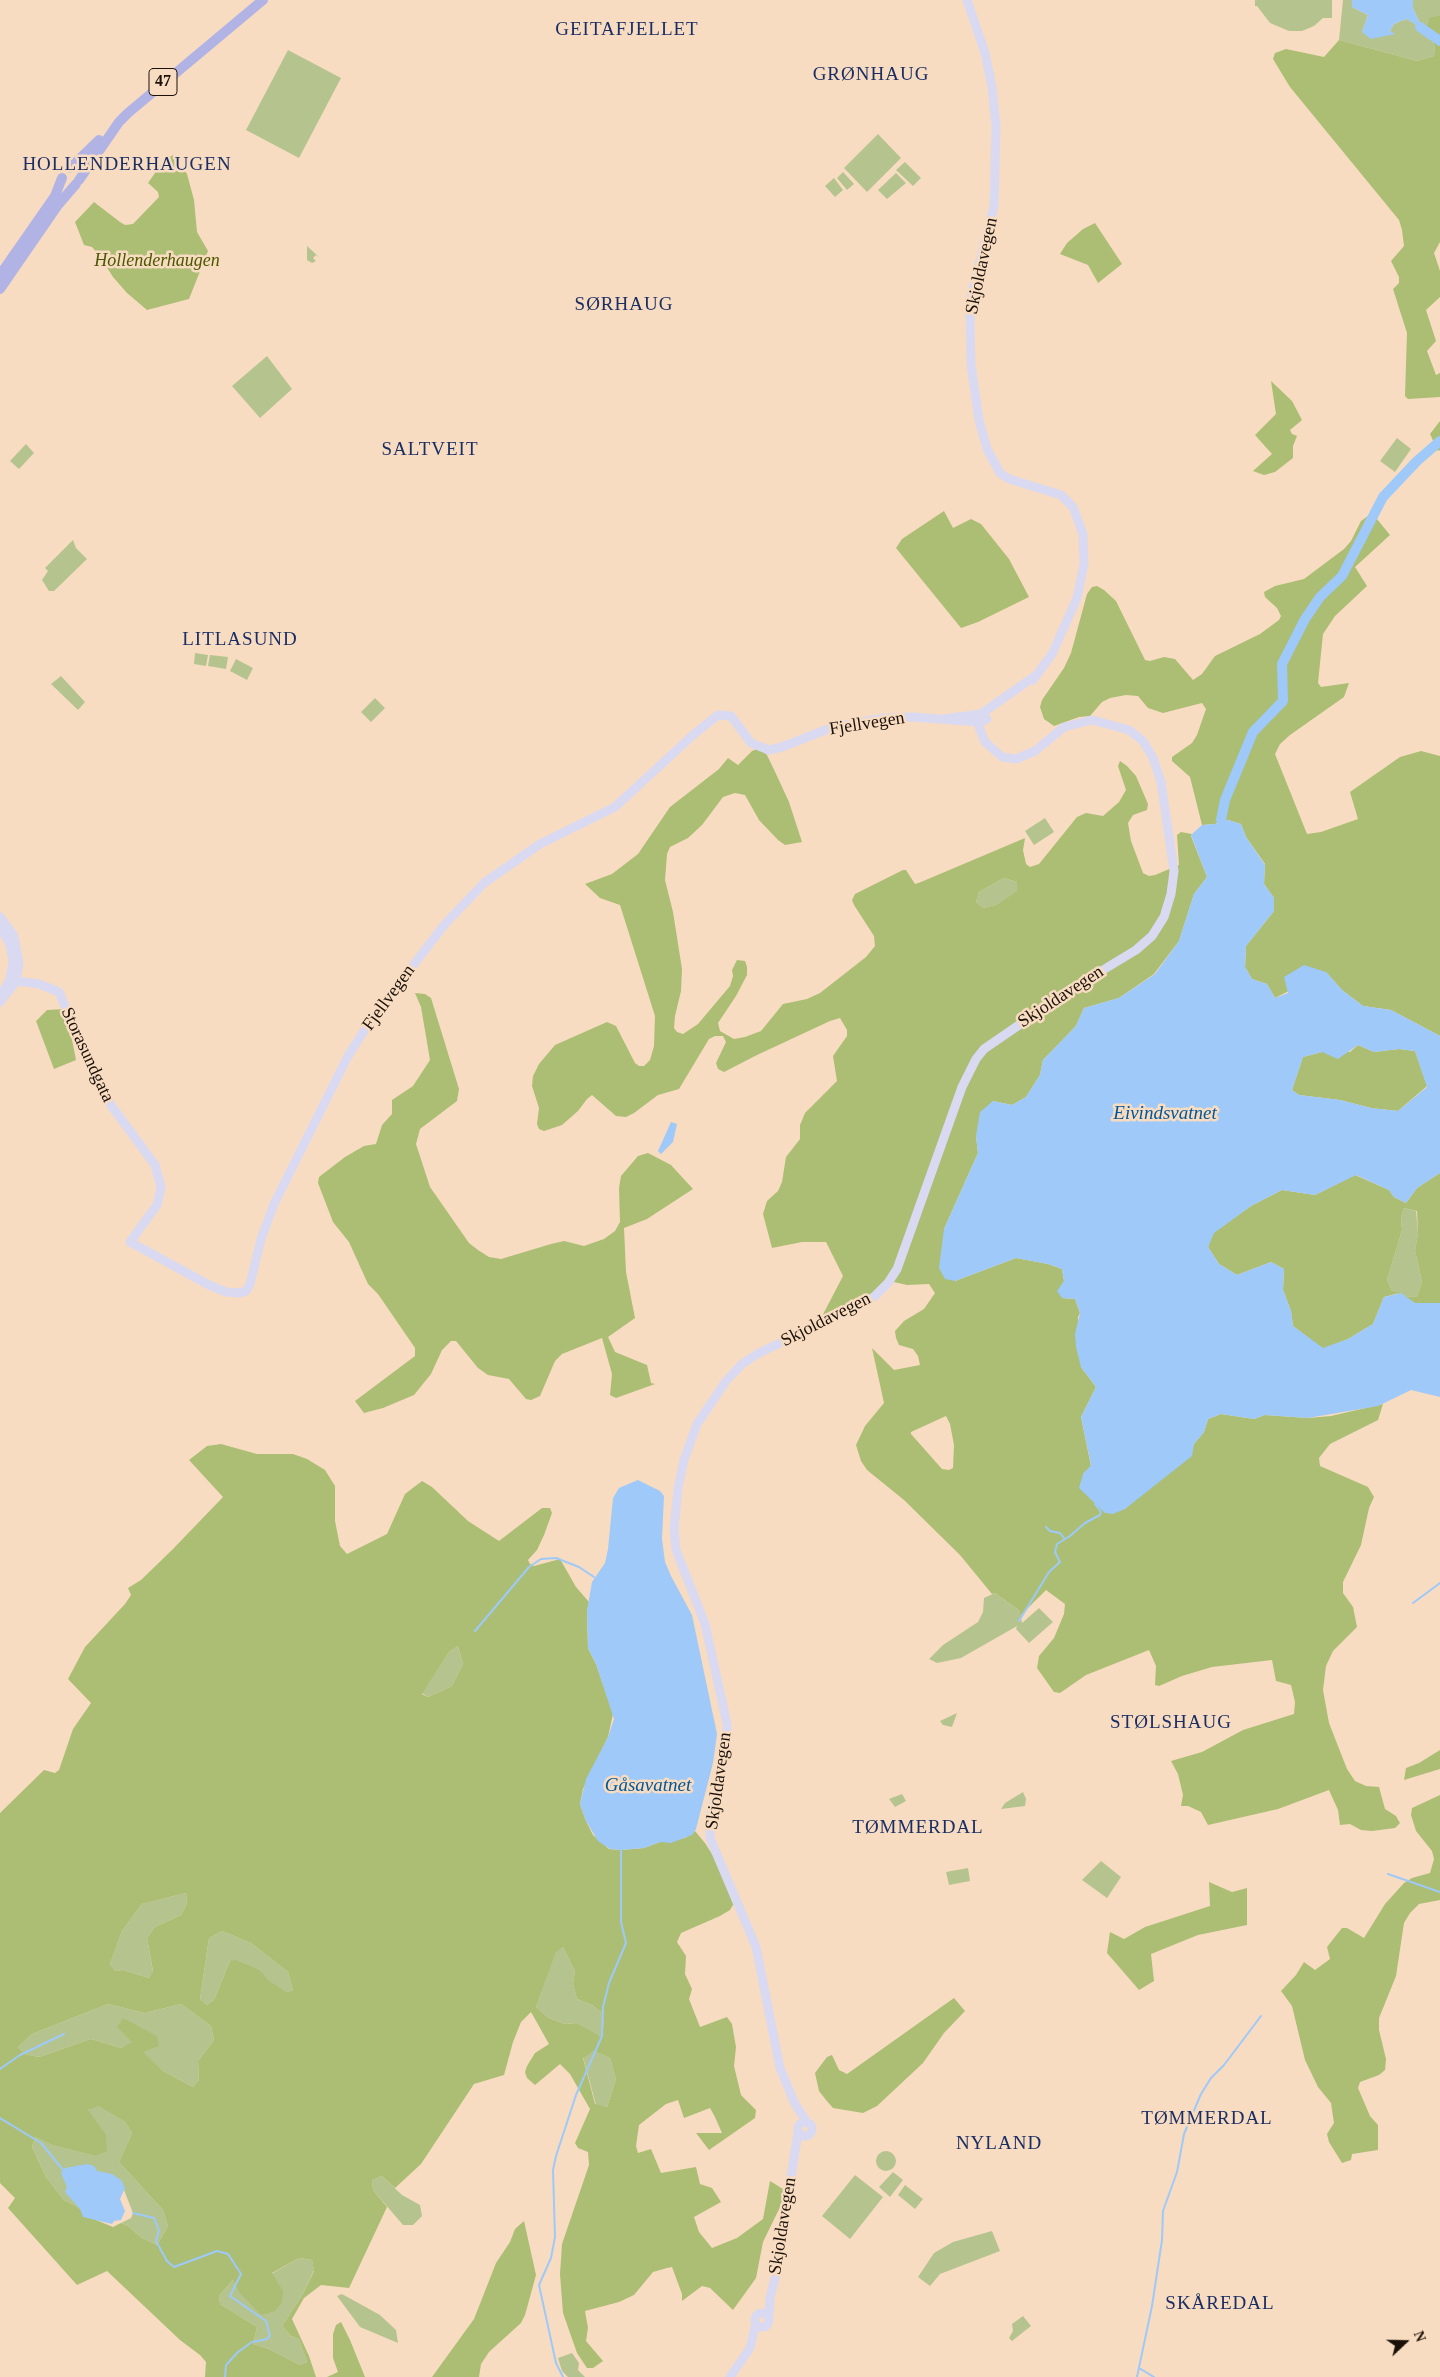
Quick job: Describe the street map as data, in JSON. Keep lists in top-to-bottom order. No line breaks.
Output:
{"streets":{"main road":["47","Skjoldavegen","Fjellvegen","Storasundgata"]},"crossings":[["Skjoldavegen","Fjellvegen"],["Fjellvegen","Storasundgata"]],"districts":["GEITAFJELLET","GRØNHAUG","HOLLENDERHAUGEN","SØRHAUG","SALTVEIT","LITLASUND","STØLSHAUG","TØMMERDAL","TØMMERDAL","NYLAND","SKÅREDAL"],"water":["Eivindsvatnet","Gåsavatnet"],"parks":["Hollenderhaugen"],"north":"right"}
